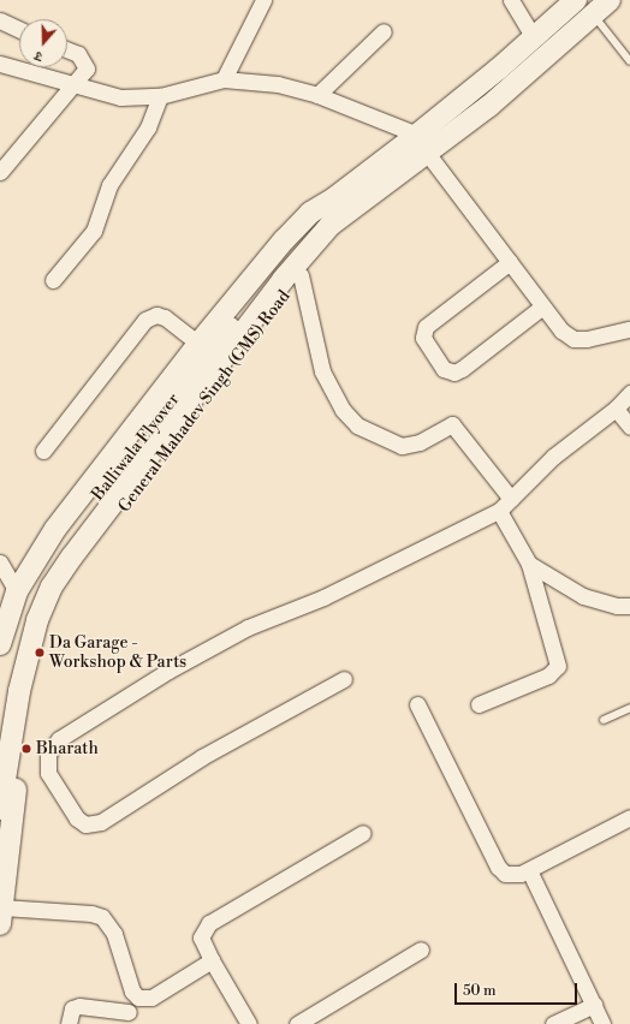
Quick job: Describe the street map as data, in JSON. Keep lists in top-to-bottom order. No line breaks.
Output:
{"streets":{"street":["General Mahadev Singh (GMS) Road","Balliwala Flyover"]},"crossings":[["General Mahadev Singh (GMS) Road","Balliwala Flyover"]],"places":["Da Garage - Workshop & Parts","Bharath"],"scale_bar":"50 m","north":"bottom"}
